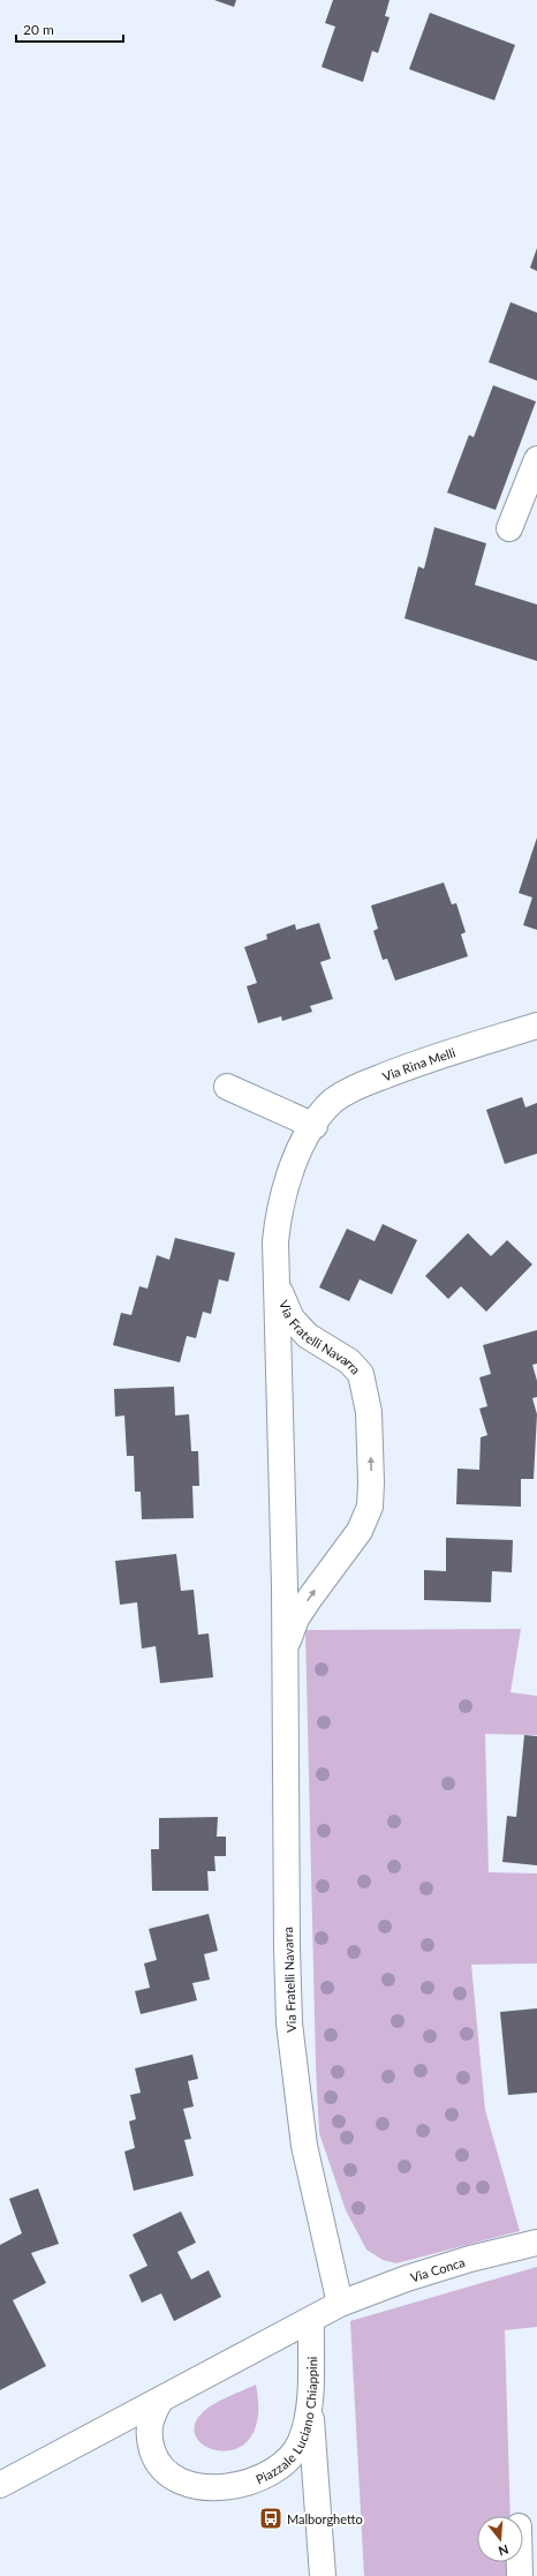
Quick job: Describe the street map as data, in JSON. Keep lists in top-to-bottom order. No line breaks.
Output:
{"streets":{"street":["Via Rina Melli","Via Fratelli Navarra","Via Conca","Piazzale Luciano Chiappini"]},"crossings":[["Via Rina Melli","Via Fratelli Navarra"],["Via Fratelli Navarra","Via Conca"],["Via Fratelli Navarra","Piazzale Luciano Chiappini"],["Via Conca","Piazzale Luciano Chiappini"]],"places":{"bus stop":["Malborghetto"]},"scale_bar":"20 m","north":"bottom"}
